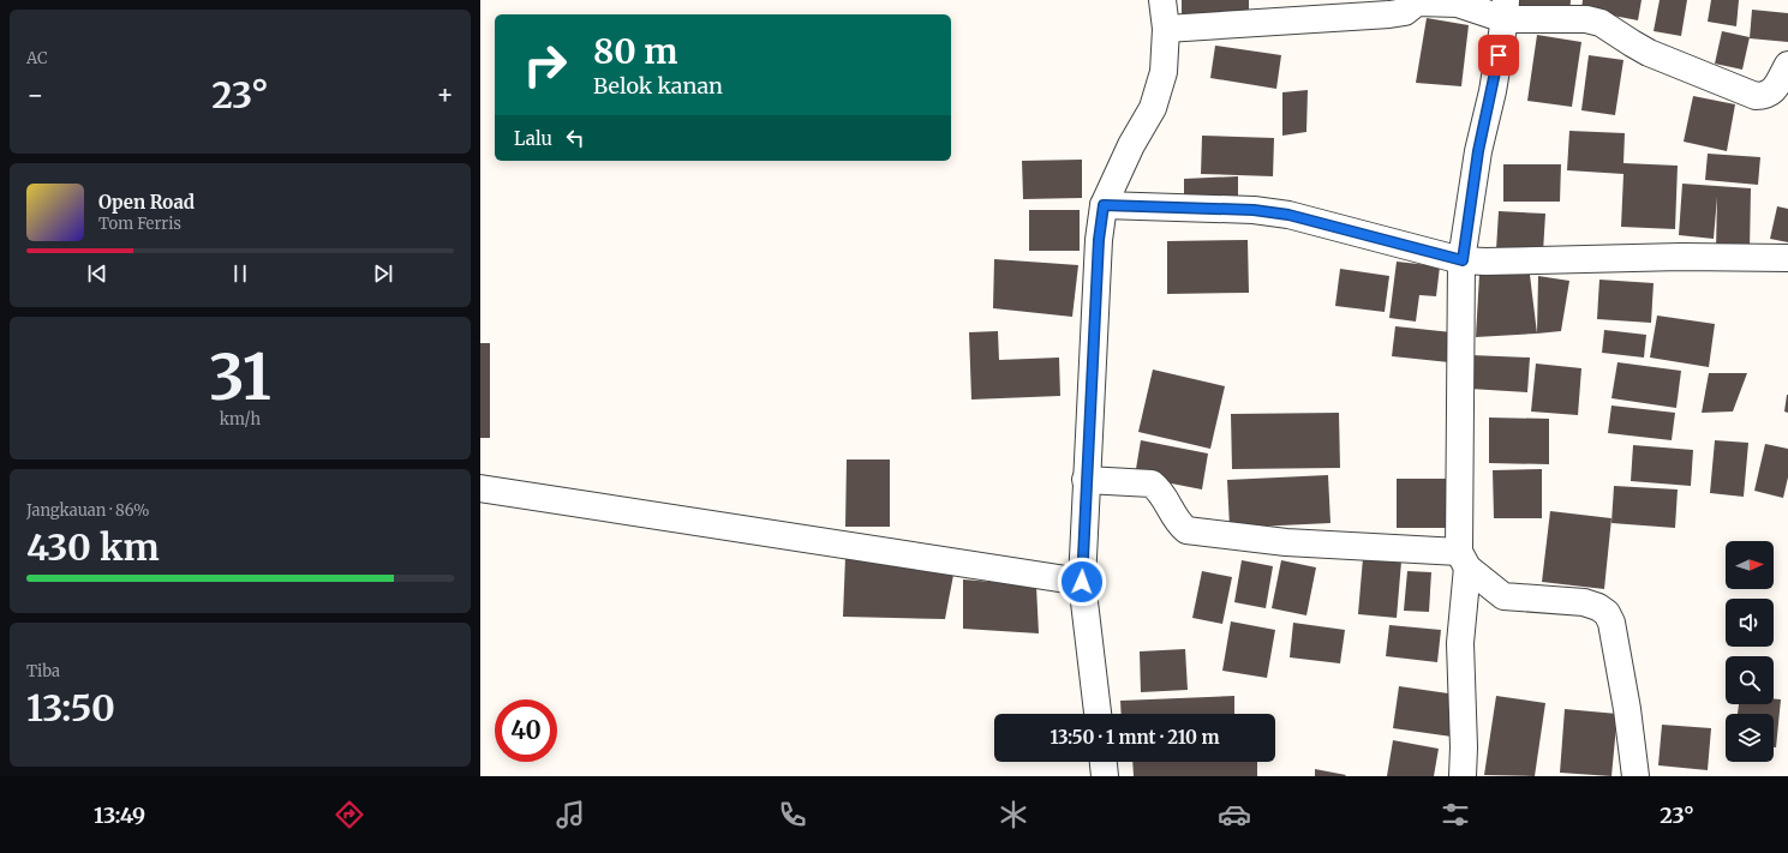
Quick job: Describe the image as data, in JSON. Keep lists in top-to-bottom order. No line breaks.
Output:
{"north":"right","page":{"tile":["AC",["31","km/h"],["Jangkauan · 86%","430 km"],["Tiba","13:50"]],"turn":["80 m","Belok kanan"],"heat":["−","23°","+"],"then":"Lalu","song":["Open Road","Tom Ferris"],"limit":"40","trip":"13:50 · 1 mnt · 210 m","tabs":["13:49","23°"]}}
